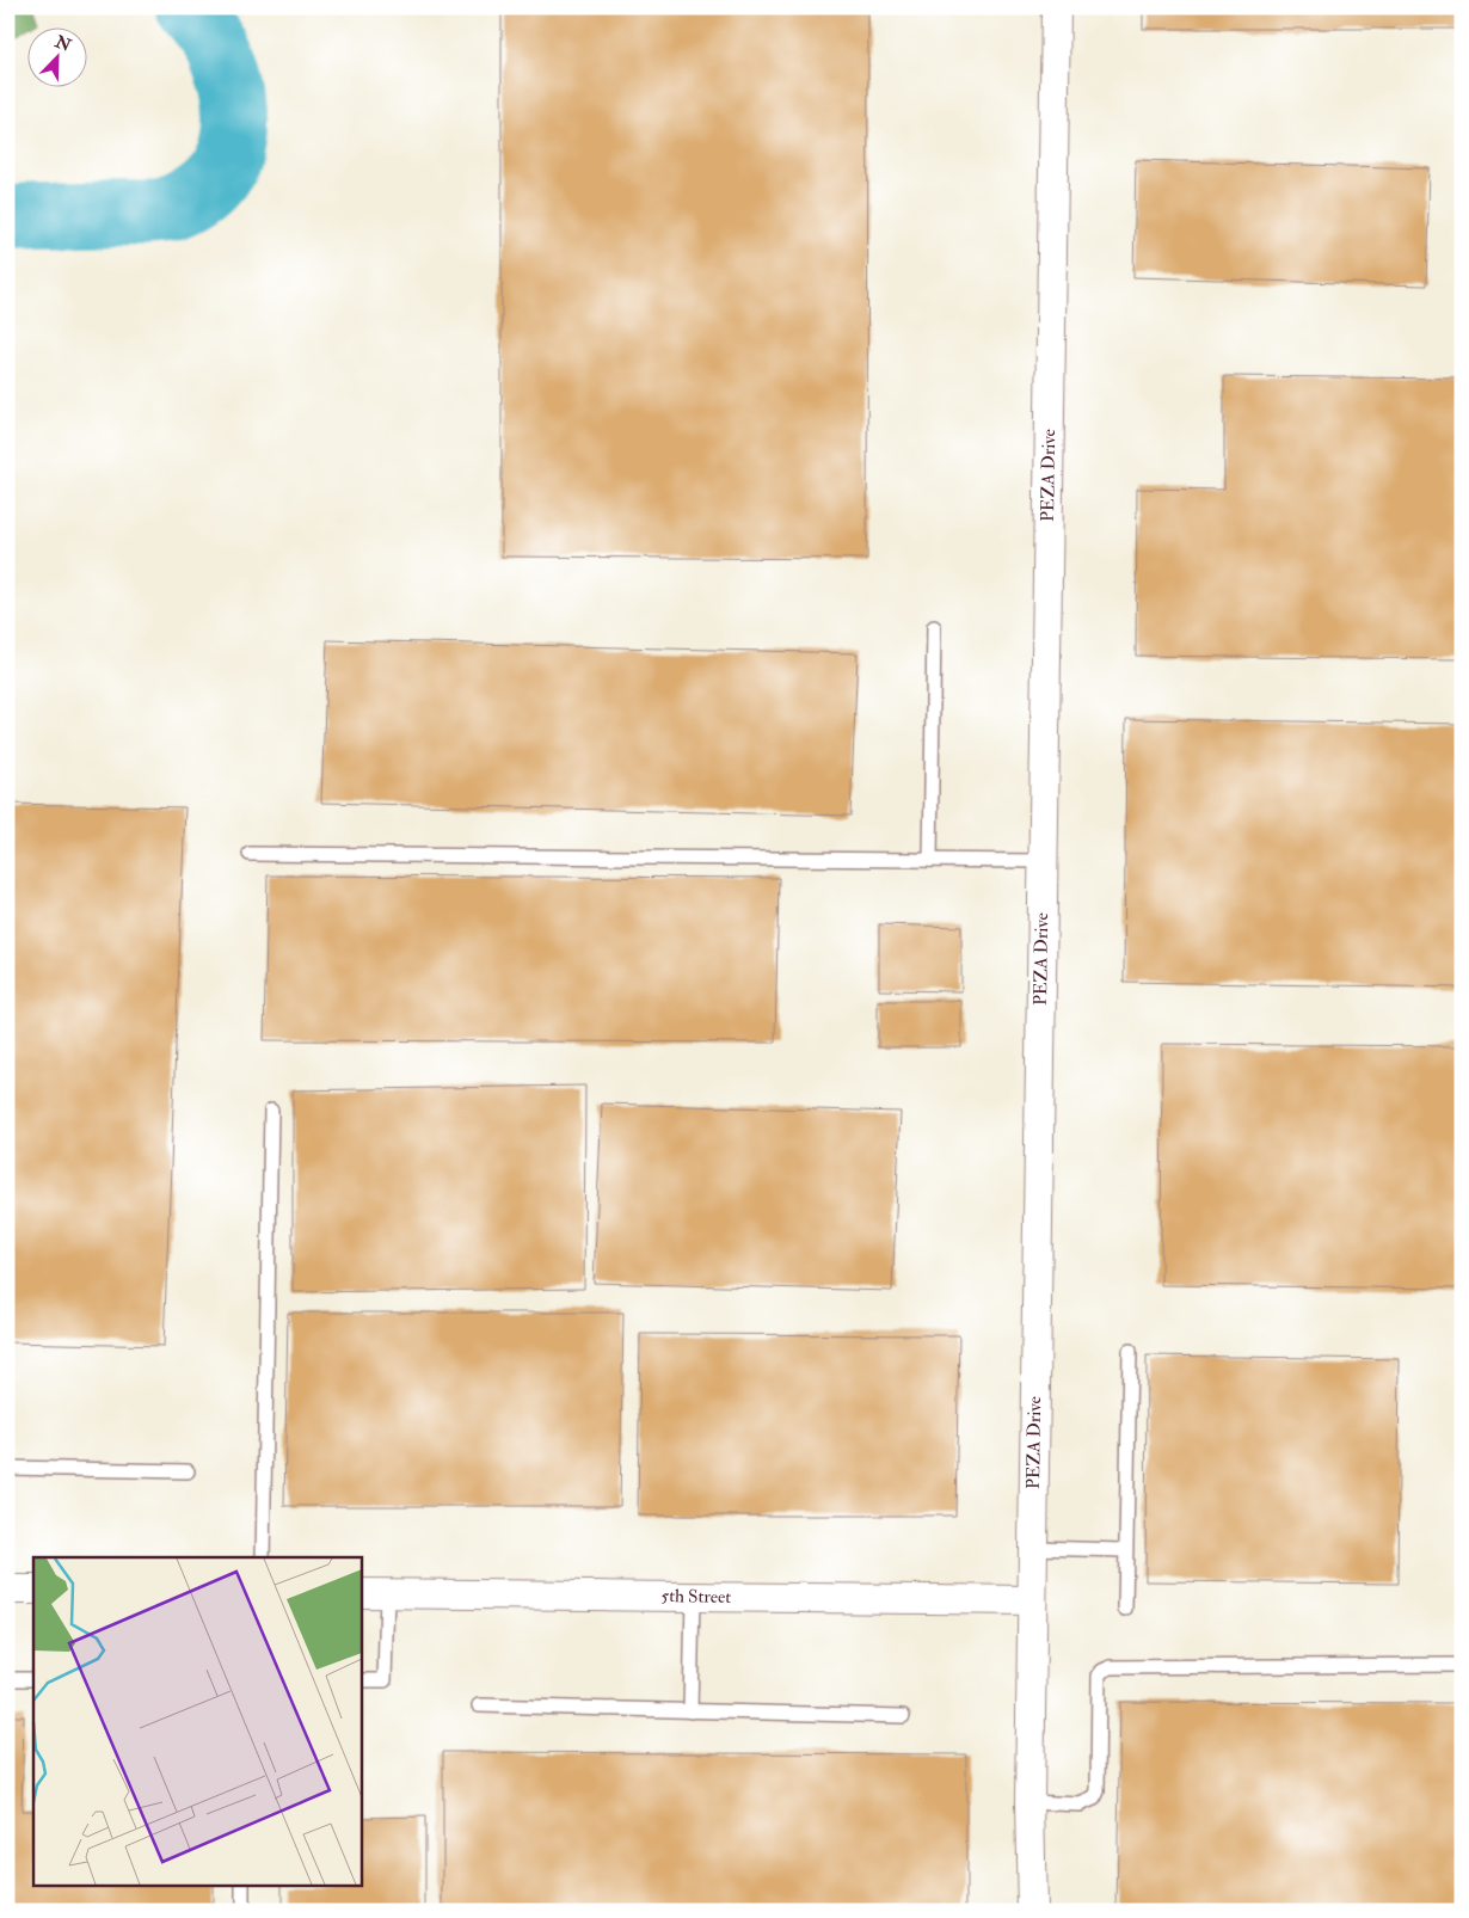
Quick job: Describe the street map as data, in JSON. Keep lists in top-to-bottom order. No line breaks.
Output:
{"streets":{"street":["PEZA Drive","5th Street"]},"crossings":[["PEZA Drive","5th Street"]],"north":"top right"}
